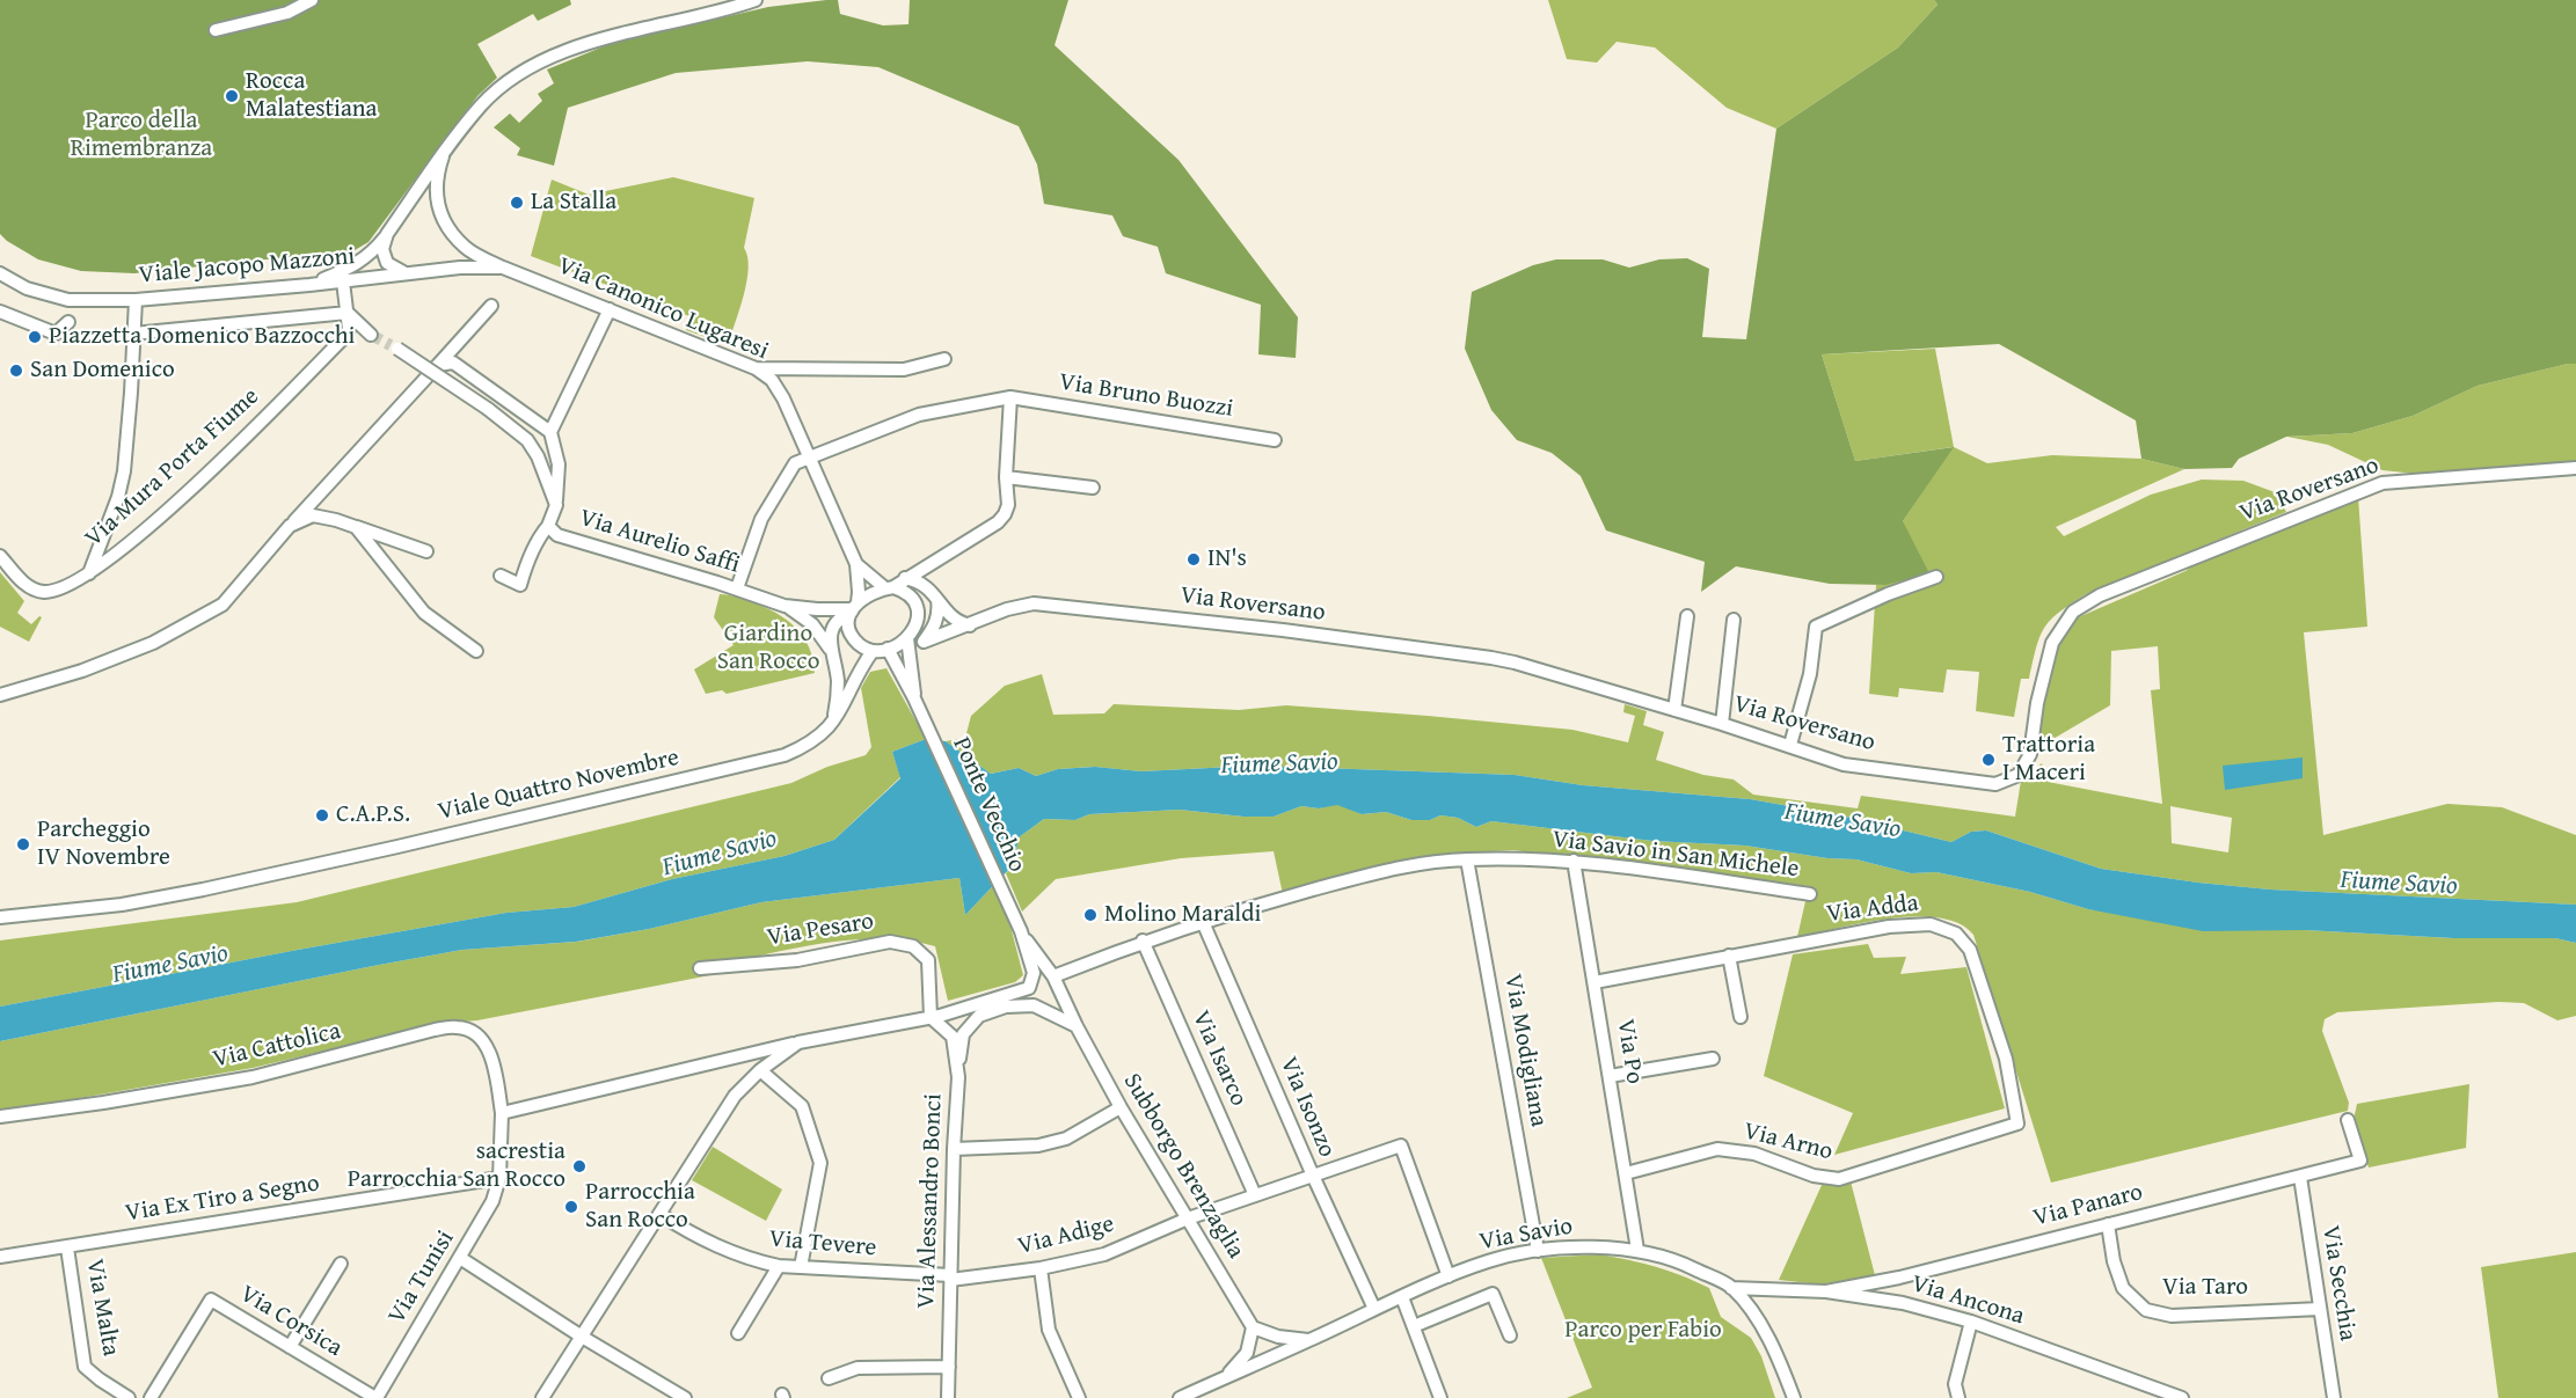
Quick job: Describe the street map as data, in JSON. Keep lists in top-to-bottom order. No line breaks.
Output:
{"streets":{"street":["Viale Jacopo Mazzoni","Via Canonico Lugaresi","Via Bruno Buozzi","Via Mura Porta Fiume","Via Roversano","Via Aurelio Saffi","Viale Quattro Novembre","Ponte Vecchio","Via Savio in San Michele","Via Adda","Via Pesaro","Via Cattolica","Via Modigliana","Via Po","Via Isarco","Via Isonzo","Via Arno","Subborgo Brenzaglia","Via Ex Tiro a Segno","Via Alessandro Bonci","Via Panaro","Via Savio","Via Adige","Via Tevere","Via Tunisi","Via Secchia","Via Taro","Via Ancona","Via Malta","Via Corsica"]},"crossings":[["Viale Jacopo Mazzoni","Via Canonico Lugaresi"],["Via Canonico Lugaresi","Via Bruno Buozzi"],["Via Bruno Buozzi","Via Aurelio Saffi"],["Via Aurelio Saffi","Viale Quattro Novembre"],["Via Aurelio Saffi","Ponte Vecchio"],["Viale Quattro Novembre","Ponte Vecchio"],["Via Savio in San Michele","Via Modigliana"],["Via Savio in San Michele","Via Po"],["Via Savio in San Michele","Via Isarco"],["Via Savio in San Michele","Via Isonzo"],["Via Adda","Via Po"],["Via Adda","Via Arno"],["Via Modigliana","Via Savio"],["Via Po","Via Arno"],["Via Po","Via Savio"],["Via Isarco","Via Adige"],["Via Isonzo","Via Savio"],["Via Isonzo","Via Adige"],["Subborgo Brenzaglia","Via Adige"],["Via Ex Tiro a Segno","Via Tunisi"],["Via Ex Tiro a Segno","Via Malta"],["Via Alessandro Bonci","Via Adige"],["Via Alessandro Bonci","Via Tevere"],["Via Panaro","Via Secchia"],["Via Panaro","Via Taro"],["Via Panaro","Via Ancona"],["Via Savio","Via Adige"],["Via Savio","Via Ancona"],["Via Adige","Via Tevere"],["Via Tunisi","Via Corsica"],["Via Secchia","Via Taro"]],"water":["Fiume Savio"],"parks":["Parco della Rimembranza","Giardino San Rocco","Parco per Fabio"],"places":["Rocca Malatestiana","La Stalla","Piazzetta Domenico Bazzocchi","San Domenico","IN's","Trattoria I Maceri","C.A.P.S.","Parcheggio IV Novembre","Molino Maraldi","sacrestia Parrocchia San Rocco","Parrocchia San Rocco"]}
